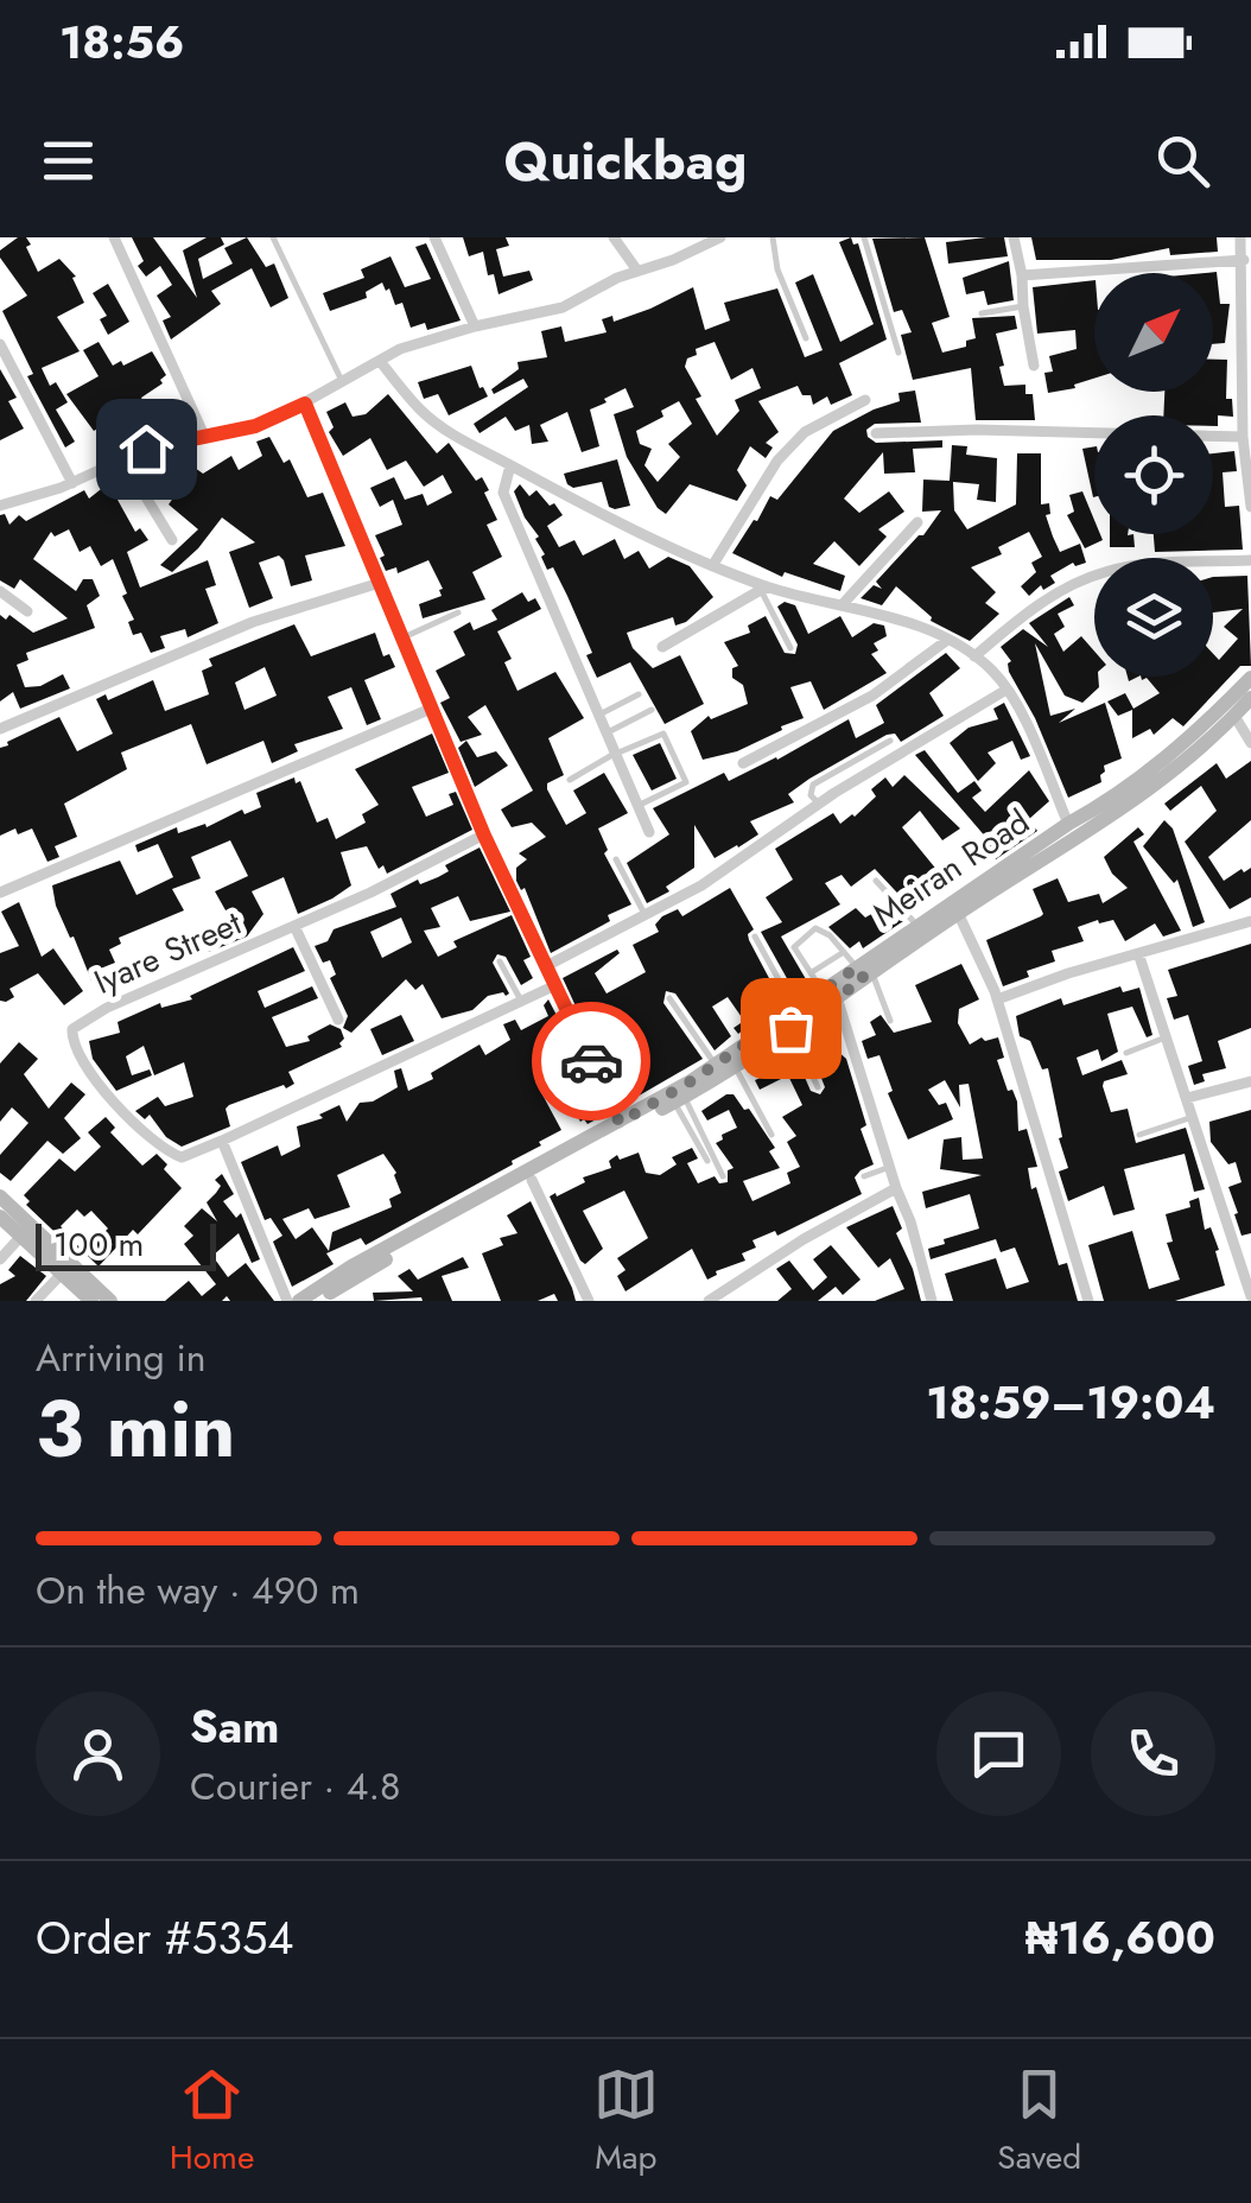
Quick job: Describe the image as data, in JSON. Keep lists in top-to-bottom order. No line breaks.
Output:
{"streets":{"main road":["Meiran Road"],"street":["Iyare Street"]},"scale_bar":"100 m","north":"top right","page":{"status":"18:56","header":"Quickbag","scale":"100 m","heading":["3 min","Arriving in","18:59–19:04"],"panel":["Sam","Courier · 4.8","Order #5354","₦16,600"],"bar":"On the way · 490 m","tabs":["Home","Map","Saved"]}}
